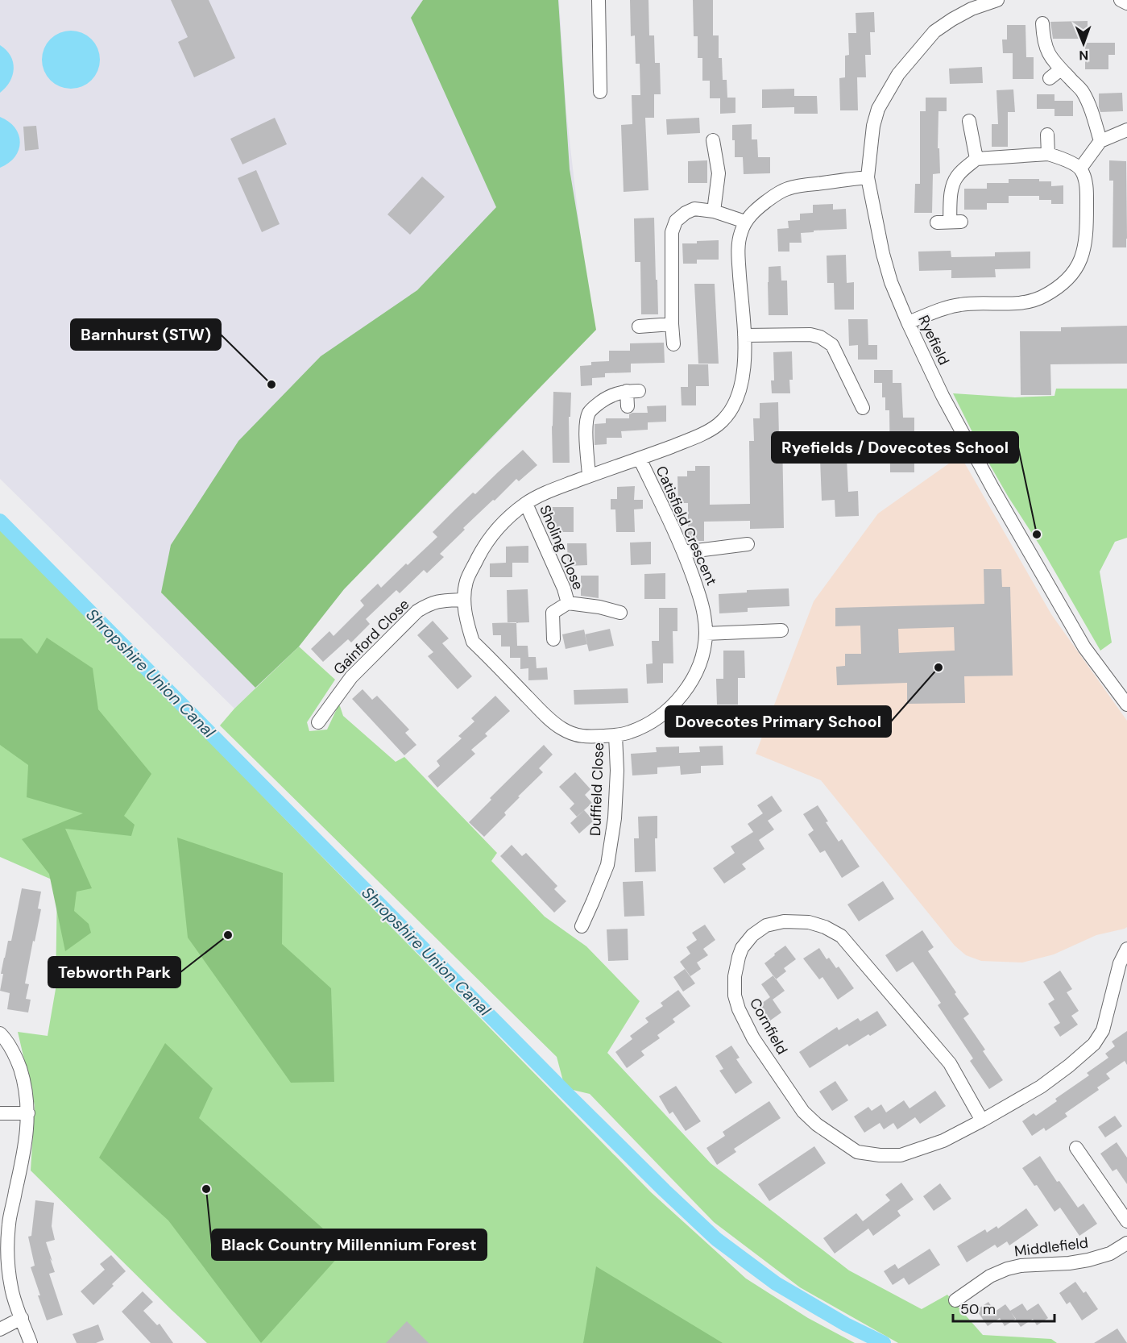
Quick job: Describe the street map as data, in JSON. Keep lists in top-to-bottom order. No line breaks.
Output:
{"streets":{"street":["Ryefield","Catisfield Crescent","Sholing Close","Gainford Close","Duffield Close","Cornfield","Middlefield"]},"crossings":[["Catisfield Crescent","Sholing Close"],["Catisfield Crescent","Gainford Close"],["Catisfield Crescent","Duffield Close"]],"water":["Shropshire Union Canal"],"places":["Barnhurst (STW)","Ryefields / Dovecotes School","Dovecotes Primary School","Tebworth Park","Black Country Millennium Forest"],"scale_bar":"50 m","north":"bottom"}
